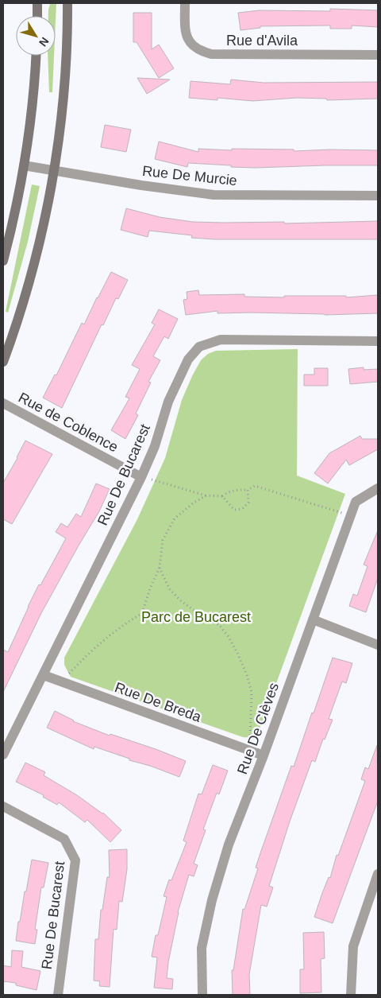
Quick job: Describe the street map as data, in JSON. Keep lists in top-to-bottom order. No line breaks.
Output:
{"streets":{"street":["Rue d'Avila","Rue De Murcie","Rue de Coblence","Rue De Bucarest","Rue De Breda","Rue De Clèves"]},"crossings":[["Rue de Coblence","Rue De Bucarest"],["Rue De Bucarest","Rue De Breda"],["Rue De Breda","Rue De Clèves"]],"parks":["Parc de Bucarest"],"north":"bottom right"}
